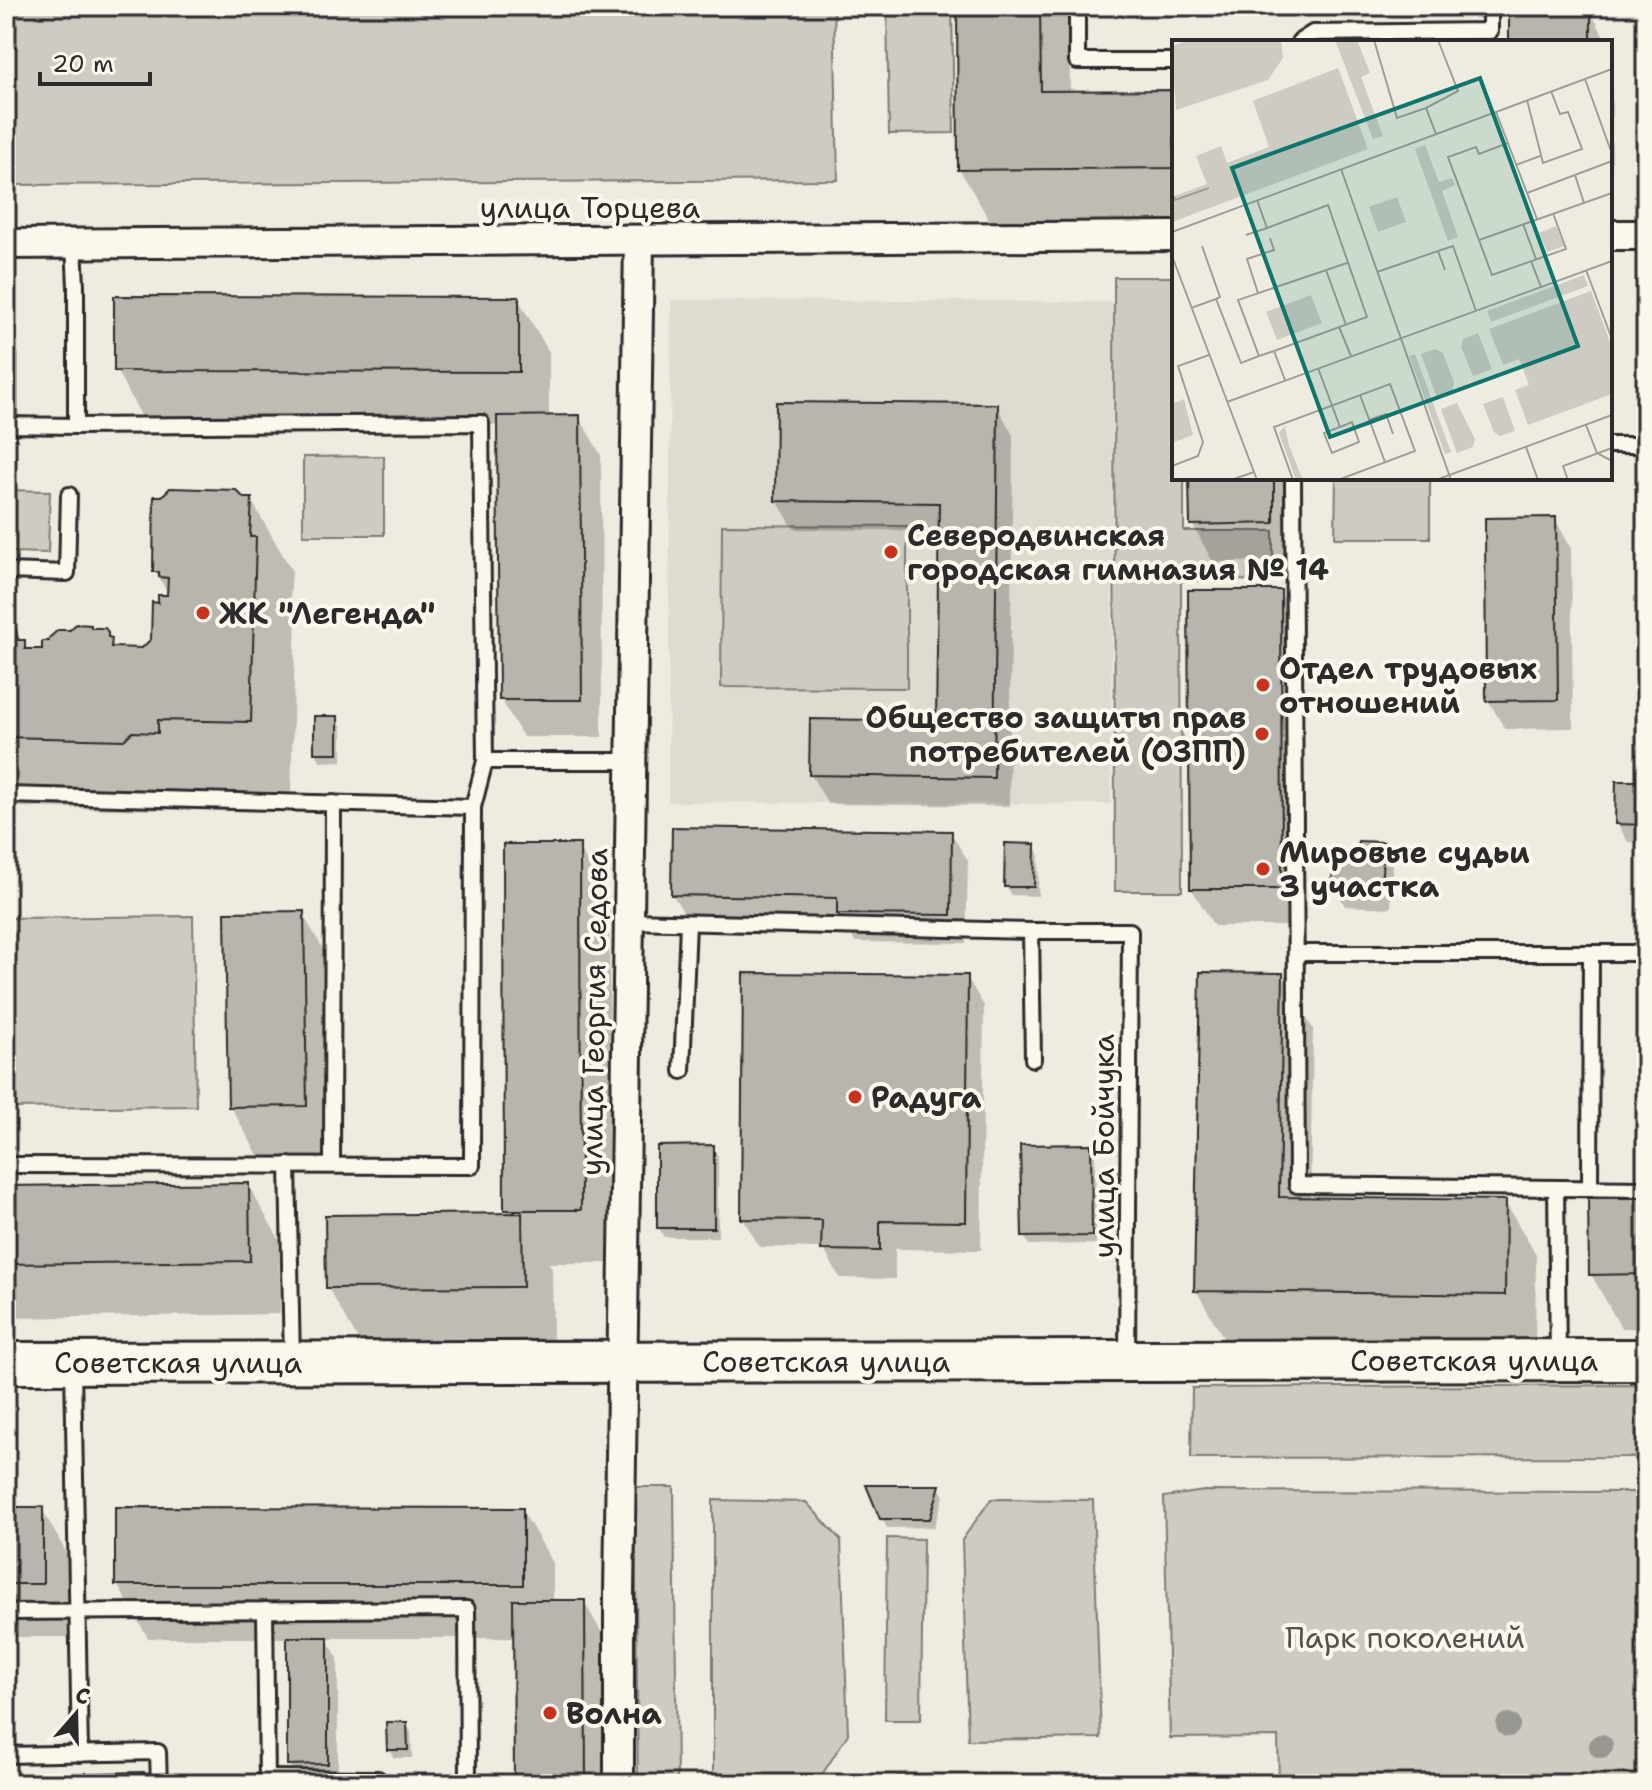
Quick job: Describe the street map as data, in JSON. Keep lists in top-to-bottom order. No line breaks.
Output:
{"streets":{"street":["улица Торцева","улица Георгия Седова","Советская улица"],"lane":["улица Бойчука"]},"crossings":[["улица Торцева","улица Георгия Седова"],["улица Георгия Седова","Советская улица"],["улица Бойчука","Советская улица"]],"parks":["Парк поколений"],"places":["Северодвинская городская гимназия № 14","ЖК \"Легенда\"","Отдел трудовых отношений","Общество защиты прав потребителей (ОЗПП)","Мировые судьи 3 участка","Радуга","Волна"],"scale_bar":"20 m","north":"top"}
